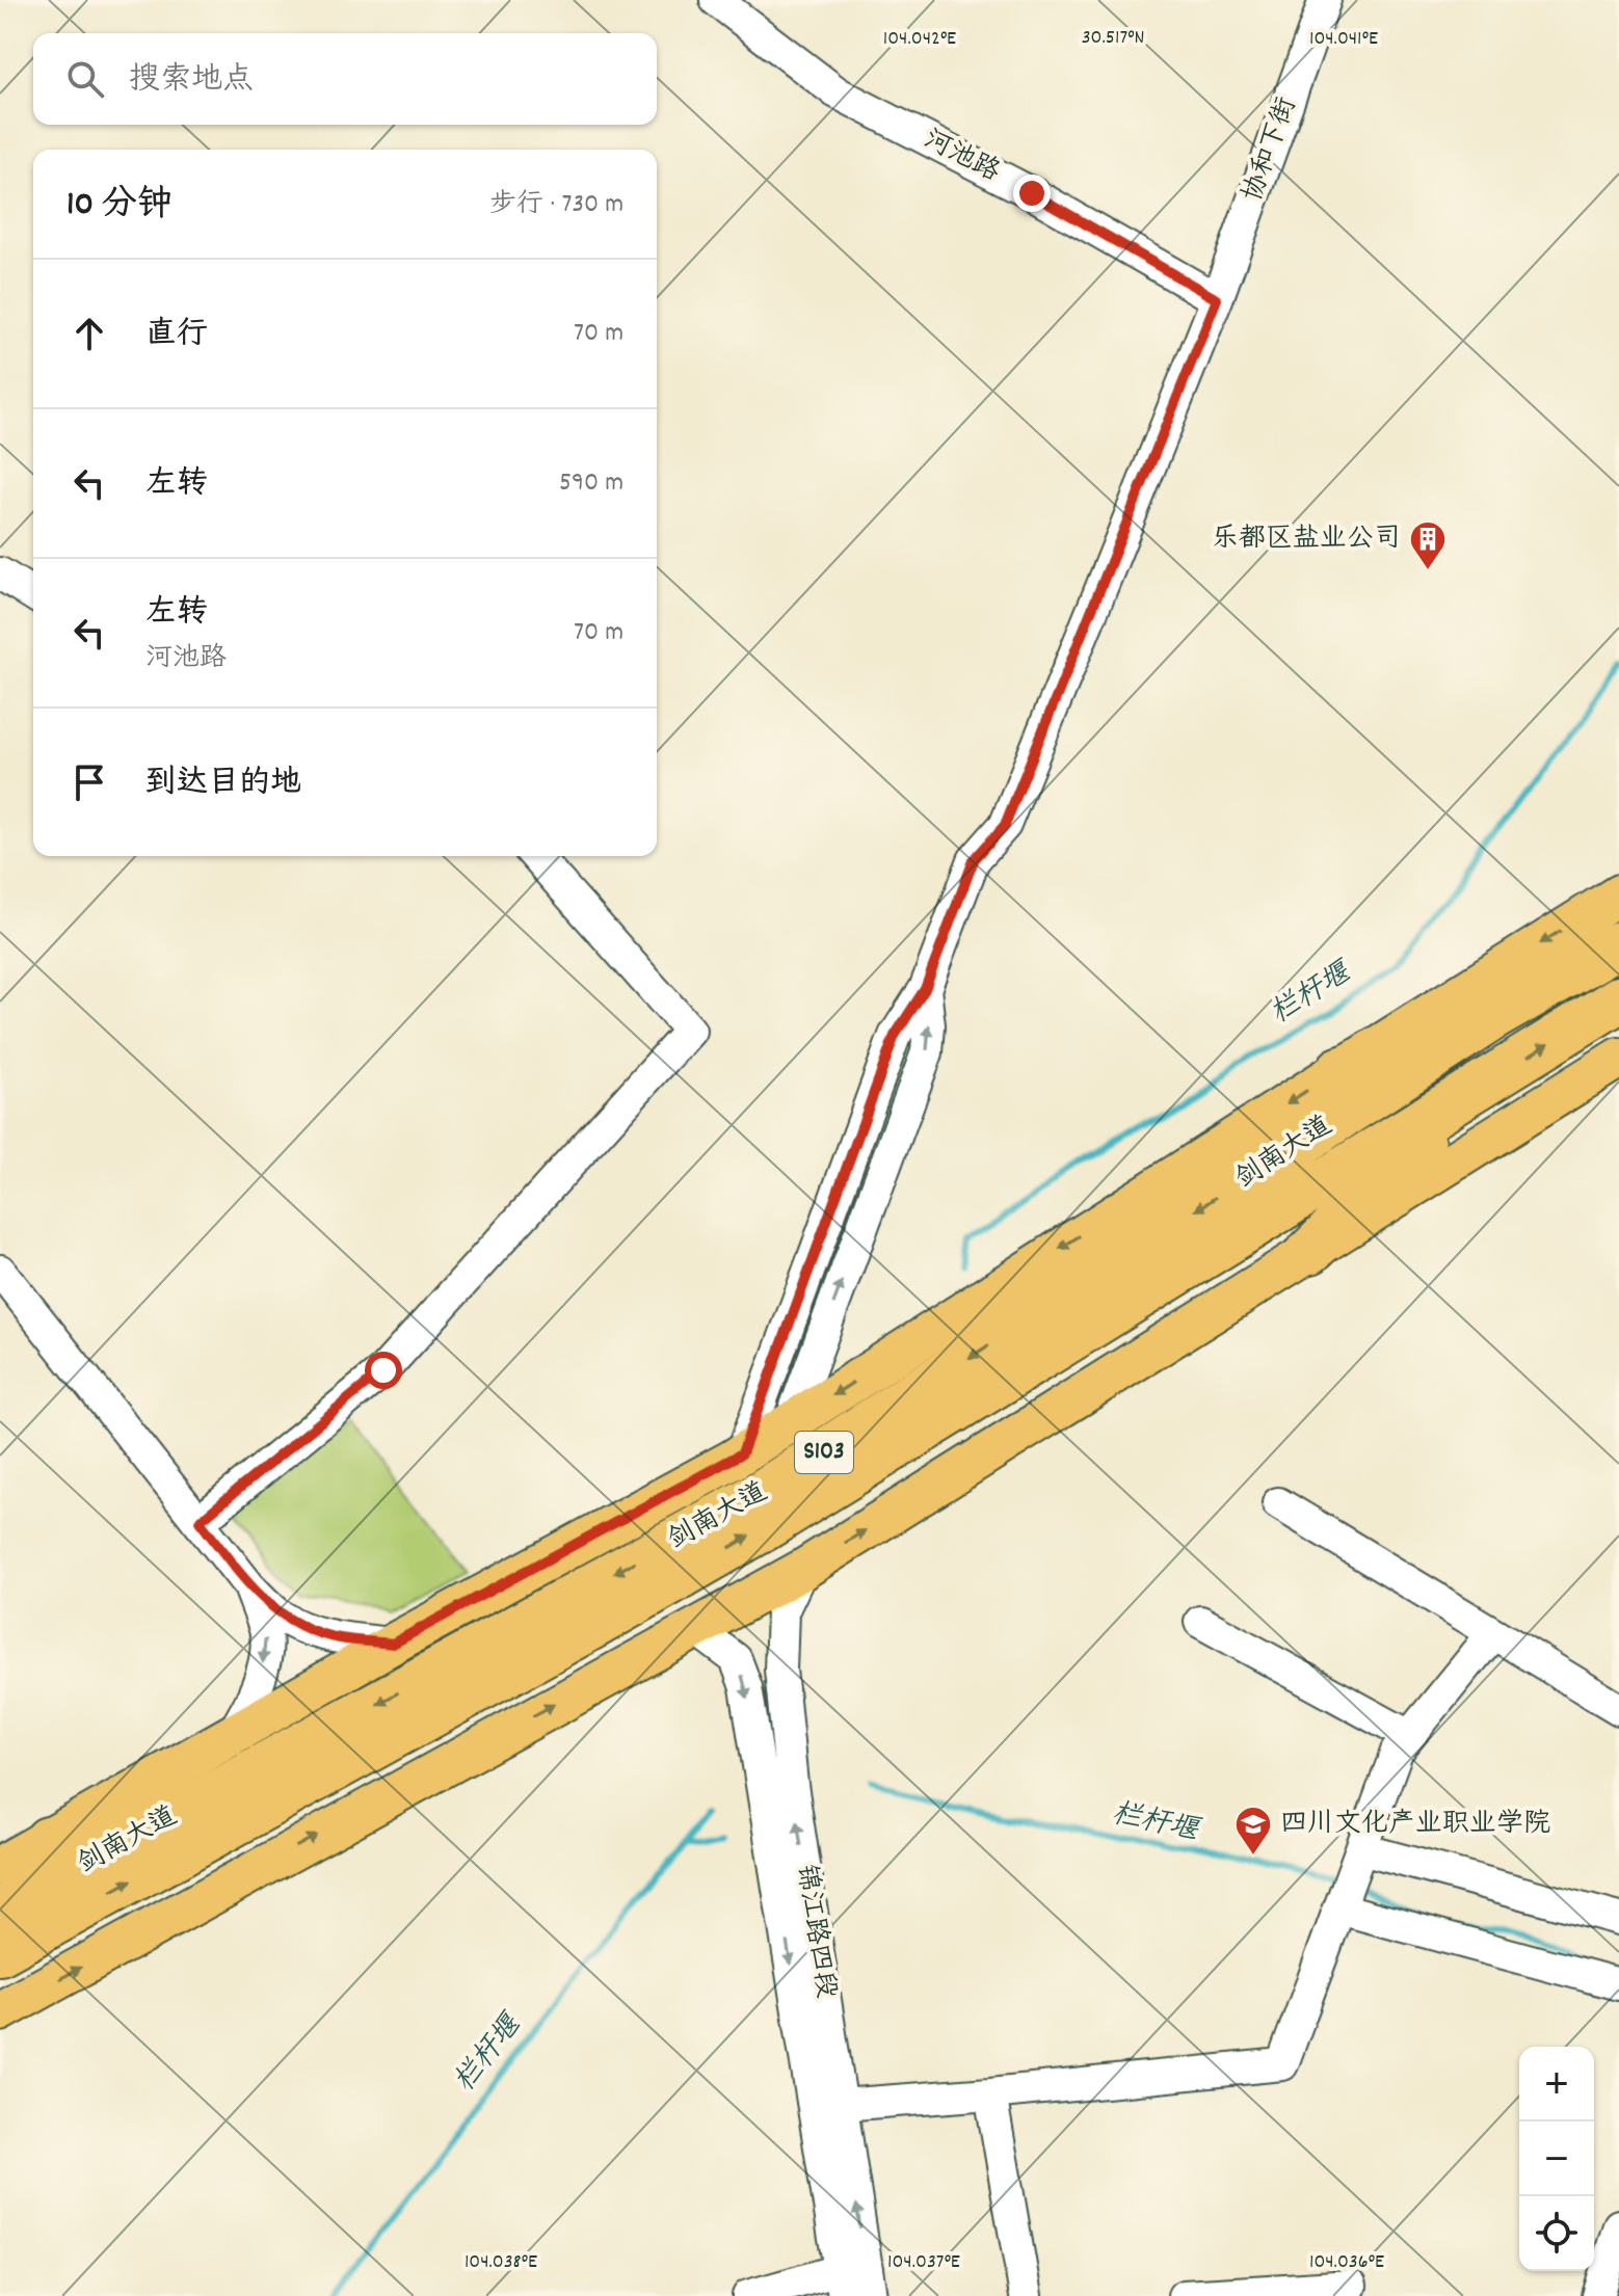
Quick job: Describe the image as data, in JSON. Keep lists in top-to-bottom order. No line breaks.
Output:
{"streets":{"highway":["剑南大道","S103"],"street":["协和下街","河池路","锦江路四段"]},"crossings":[["协和下街","河池路"]],"water":["栏杆堰"],"places":{"building":["乐都区盐业公司"],"school or university":["四川文化产业职业学院"]},"page":{"search":"搜索地点","heading":["10 分钟","步行 · 730 m"],"list":[["直行","70 m"],["左转","590 m"],["左转","河池路","70 m"],"到达目的地"],"map_buttons":["+","−"]},"coordinates":["30.517°N","104.042°E","104.041°E","104.038°E","104.037°E","104.036°E"]}
